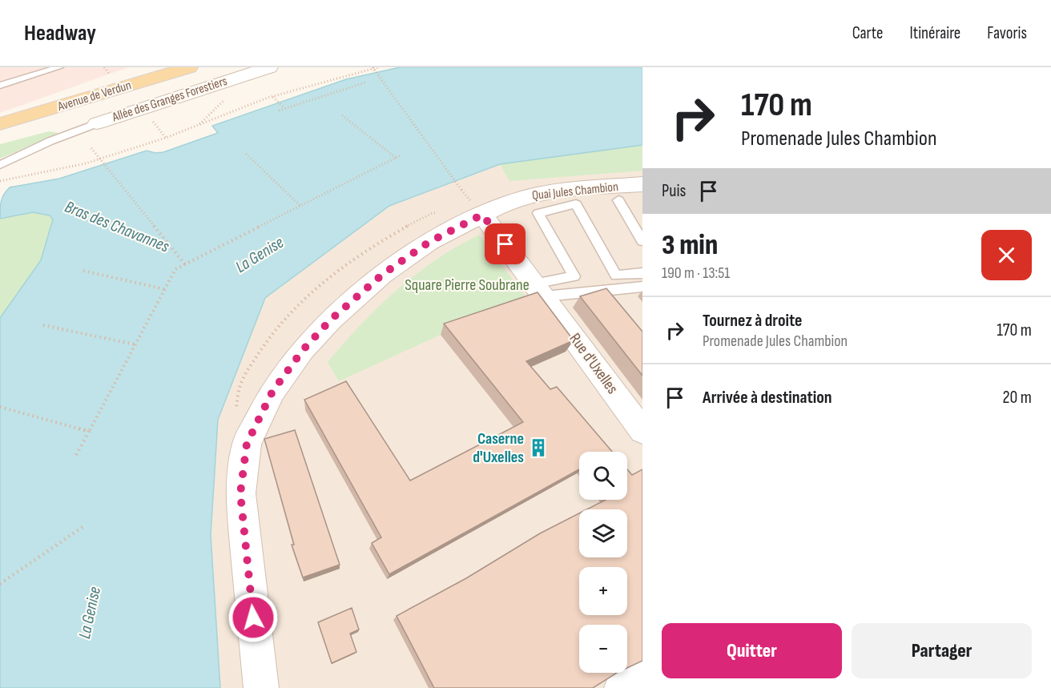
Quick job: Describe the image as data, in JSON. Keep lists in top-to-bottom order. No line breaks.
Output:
{"streets":{"main road":["Avenue de Verdun"],"street":["Allée des Granges Forestiers","Quai Jules Chambion","Rue d'Uxelles"]},"crossings":[["Quai Jules Chambion","Rue d'Uxelles"]],"water":["Bras des Chavannes","La Genise"],"parks":["Square Pierre Soubrane"],"places":{"building":["Caserne d'Uxelles"]},"page":{"header":"Headway","nav":["Carte","Itinéraire","Favoris"],"turn":["170 m","Promenade Jules Chambion"],"then":"Puis","heading":["3 min","190 m · 13:51"],"list":[{"name":"Tournez à droite","note":"Promenade Jules Chambion","value":"170 m"},{"name":"Arrivée à destination","value":"20 m"}],"map_buttons":["+","−"],"buttons":["Quitter","Partager"]}}
